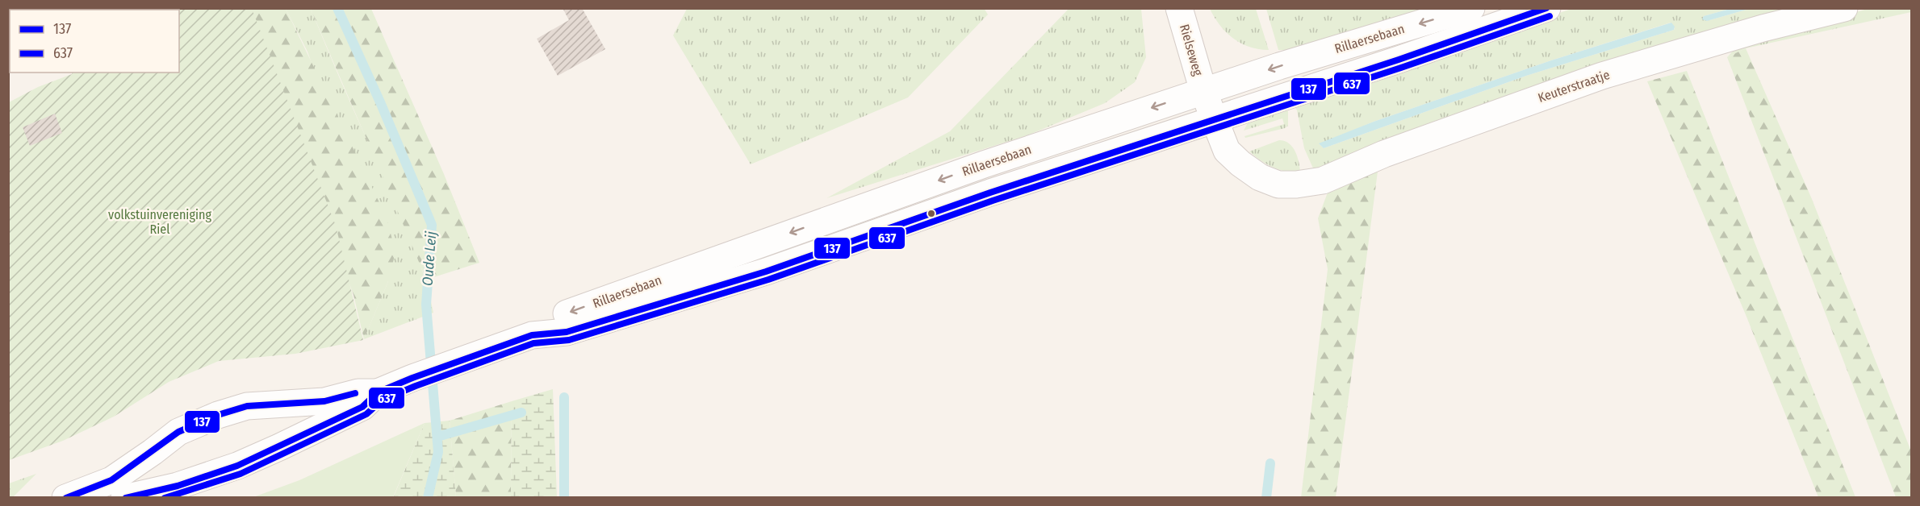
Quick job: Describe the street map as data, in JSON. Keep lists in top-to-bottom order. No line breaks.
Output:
{"streets":{"street":["Rillaersebaan","Rielseweg","Keuterstraatje"]},"crossings":[["Rillaersebaan","Rielseweg"],["Rillaersebaan","Keuterstraatje"],["Rielseweg","Keuterstraatje"]],"water":["Oude Leij"],"parks":["volkstuinvereniging Riel"],"lines":["transit line 137","transit line 637"],"legend":["137","637"]}
